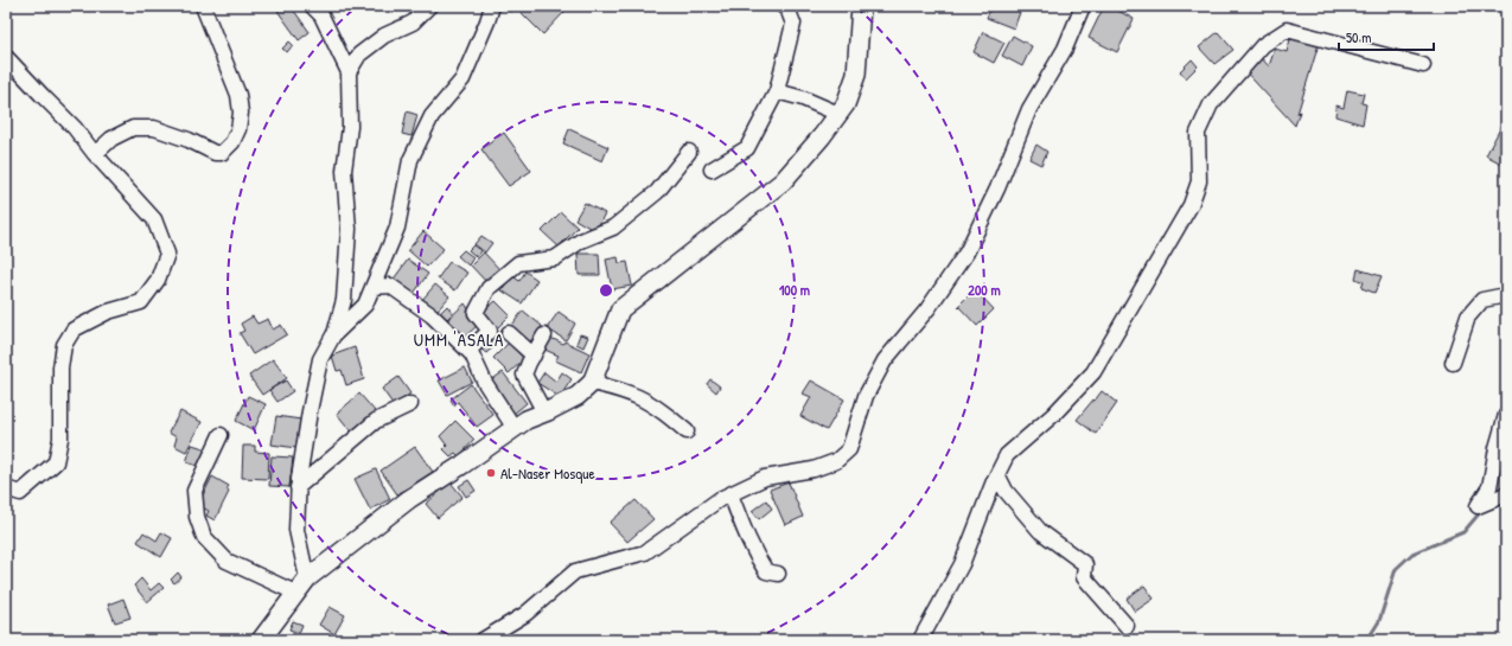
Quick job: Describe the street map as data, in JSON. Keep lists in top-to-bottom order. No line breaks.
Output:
{"districts":["UMM 'ASALA"],"places":["Al-Naser Mosque"],"scale_bar":"50 m","rings":["100 m","200 m"]}
